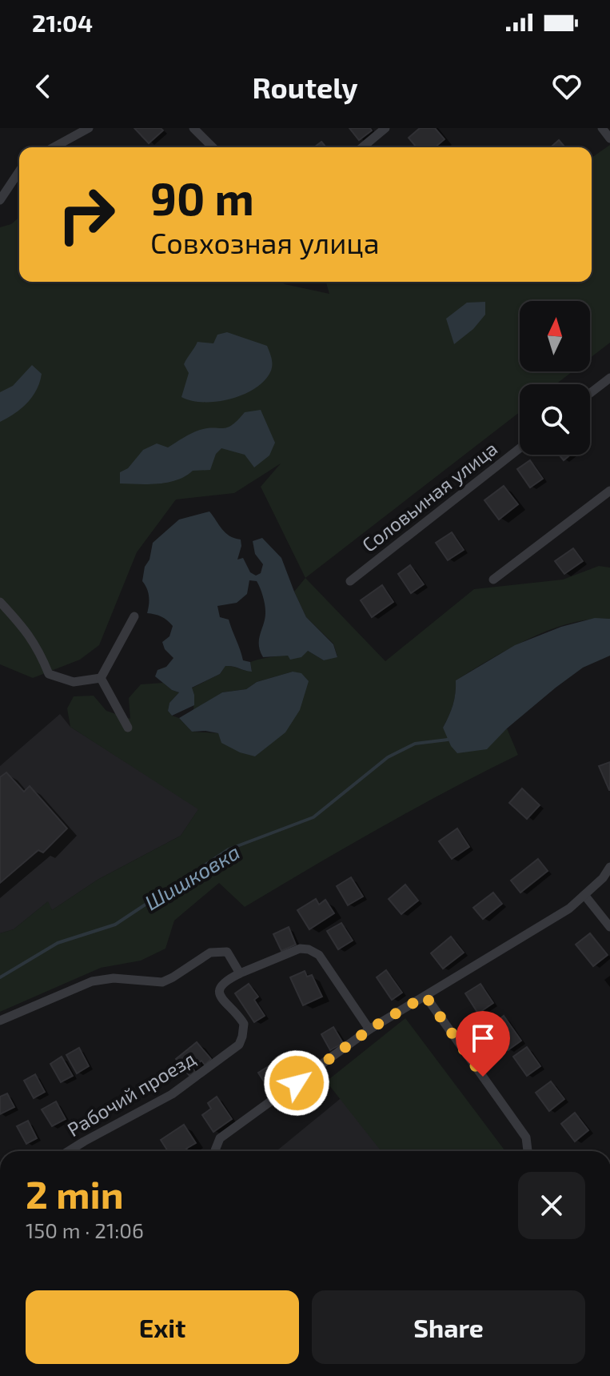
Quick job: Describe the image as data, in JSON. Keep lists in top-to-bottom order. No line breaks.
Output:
{"streets":{"street":["Соловьиная улица","Рабочий проезд"]},"water":["Шишковка"],"north":"top","page":{"status":"21:04","header":"Routely","turn":["90 m","Совхозная улица"],"heading":["2 min","150 m · 21:06"],"buttons":["Exit","Share"]}}
